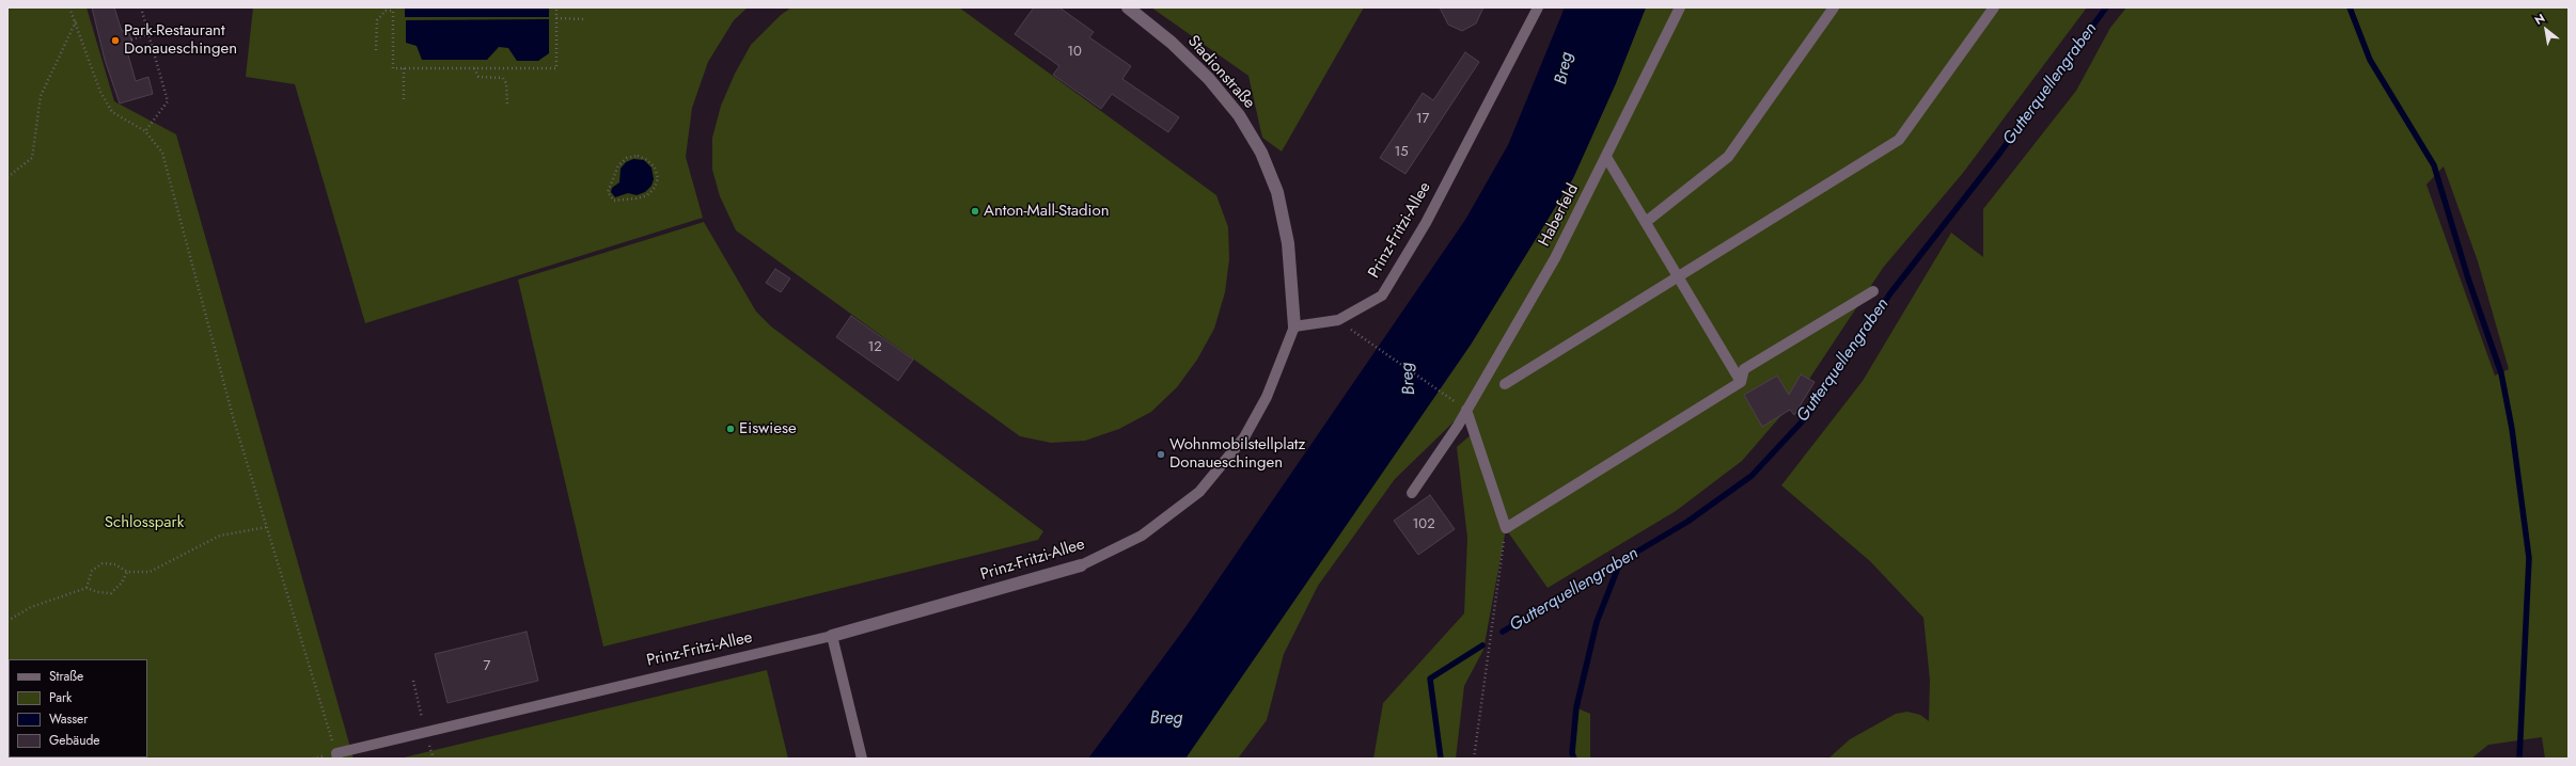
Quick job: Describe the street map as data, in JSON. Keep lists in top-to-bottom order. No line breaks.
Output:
{"streets":{"street":["Stadionstraße","Prinz-Fritzi-Allee"],"lane":["Haberfeld"]},"crossings":[["Stadionstraße","Prinz-Fritzi-Allee"]],"water":["Breg","Gutterquellengraben"],"parks":["Schlosspark"],"places":["Park-Restaurant Donaueschingen","Anton-Mall-Stadion","Eiswiese","Wohnmobilstellplatz Donaueschingen"],"house_numbers":["10","17","15","12","102","7"],"legend":["Straße","Park","Wasser","Gebäude"],"north":"top left"}
